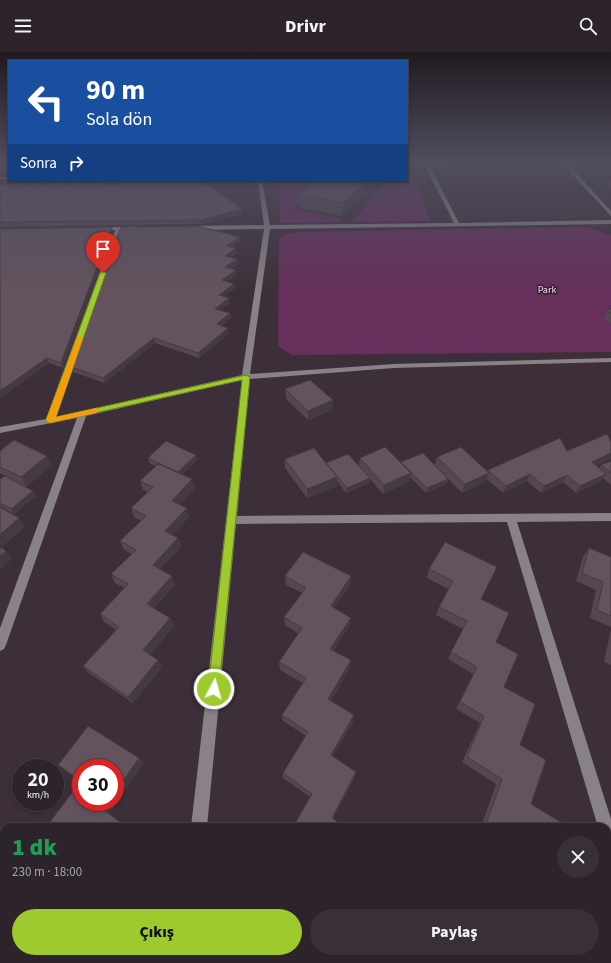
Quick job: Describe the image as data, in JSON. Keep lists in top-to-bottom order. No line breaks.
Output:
{"parks":["Park"],"page":{"header":"Drivr","turn":["90 m","Sola dön"],"then":"Sonra","speed":"20 km/h","limit":"30","heading":["1 dk","230 m · 18:00"],"buttons":["Çıkış","Paylaş"]}}
